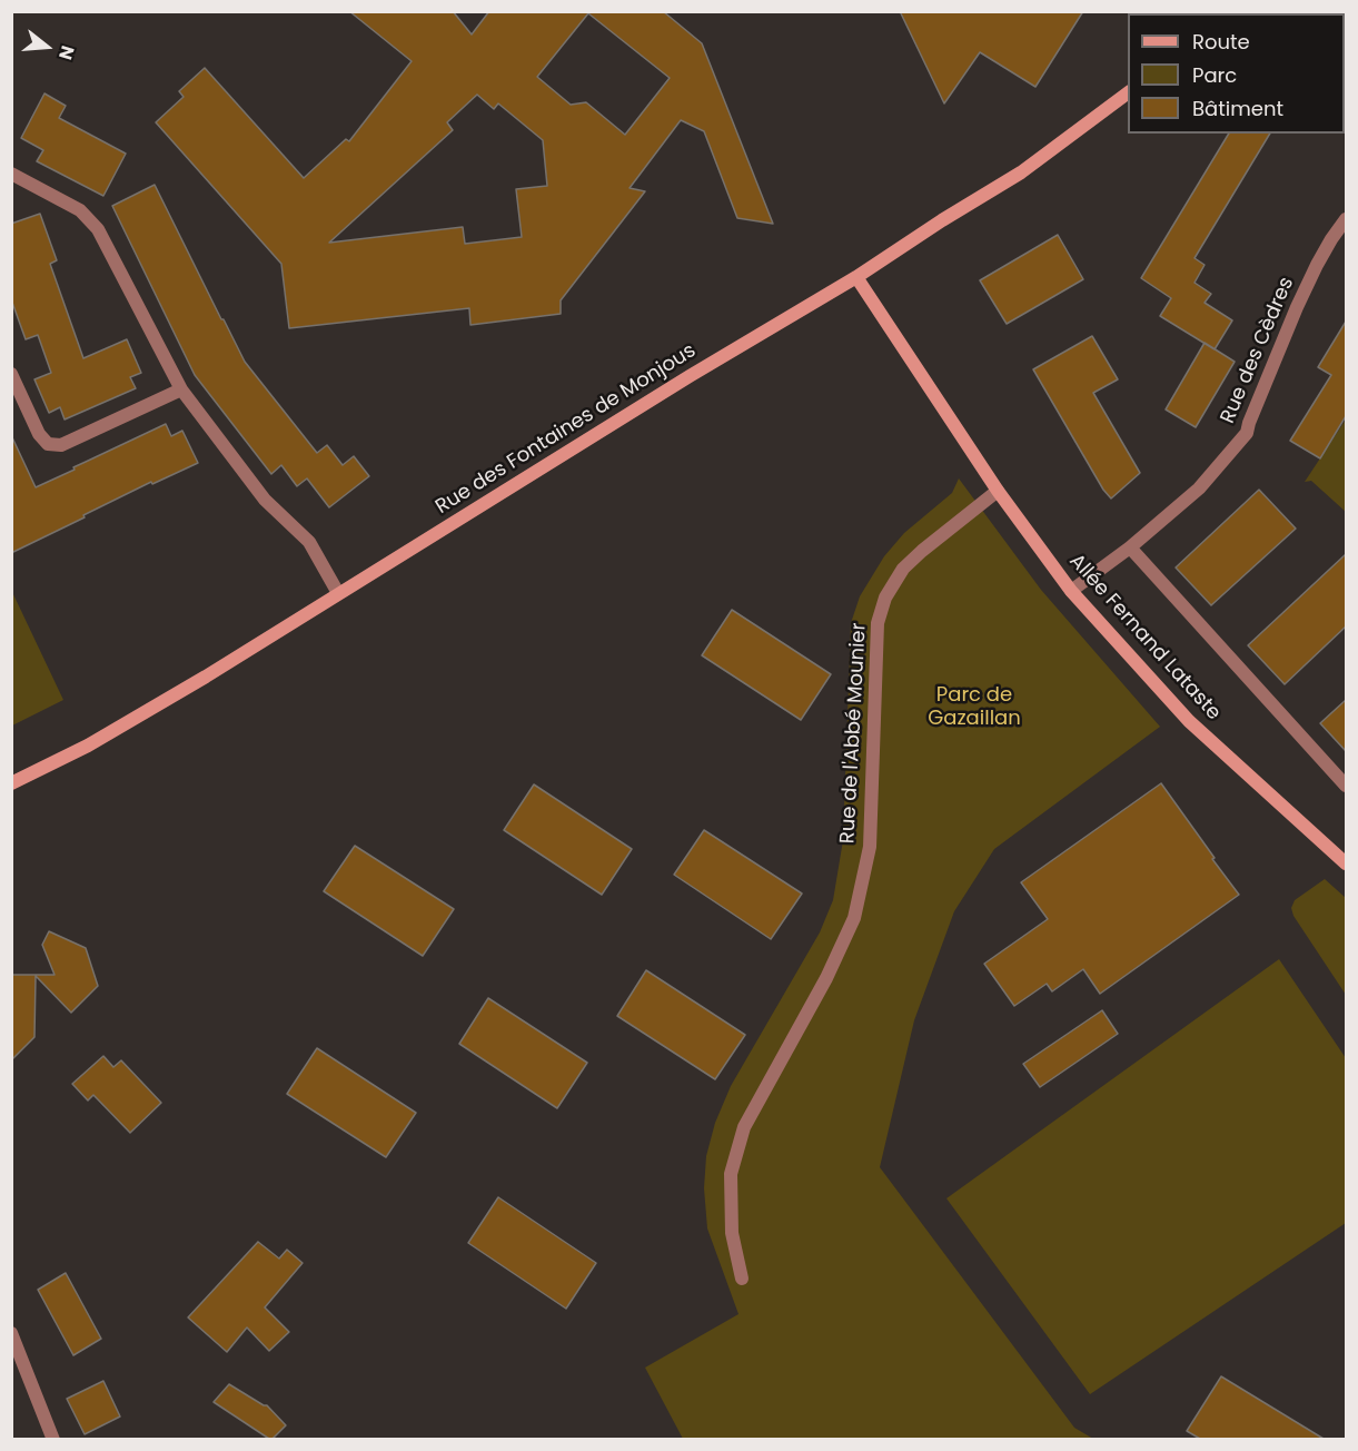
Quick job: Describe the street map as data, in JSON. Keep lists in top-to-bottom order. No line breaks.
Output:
{"streets":{"street":["Rue des Cèdres","Rue des Fontaines de Monjous","Allée Fernand Lataste","Rue de l'Abbé Mounier"]},"crossings":[["Rue des Cèdres","Allée Fernand Lataste"],["Rue des Fontaines de Monjous","Allée Fernand Lataste"],["Allée Fernand Lataste","Rue de l'Abbé Mounier"]],"parks":["Parc de Gazaillan"],"legend":["Route","Parc","Bâtiment"],"north":"right"}
